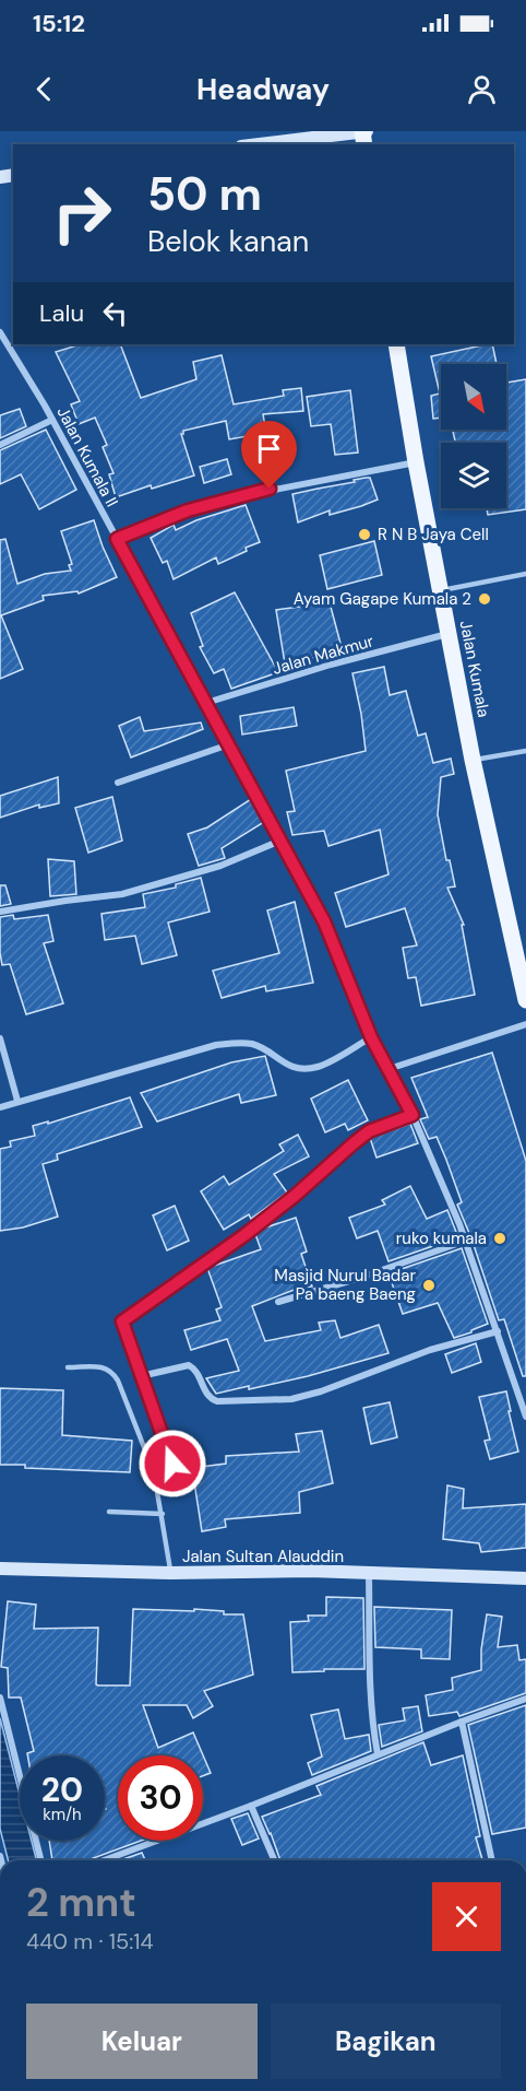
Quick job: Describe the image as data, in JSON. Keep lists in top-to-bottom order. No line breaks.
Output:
{"streets":{"main road":["Jalan Kumala","Jalan Sultan Alauddin"],"street":["Jalan Kumala II","Jalan Makmur"]},"crossings":[["Jalan Kumala II","Jalan Makmur"],["Jalan Makmur","Jalan Kumala"]],"places":["R N B Jaya Cell","Ayam Gagape Kumala 2","ruko kumala","Masjid Nurul Badar Pa baeng Baeng"],"north":"bottom right","page":{"status":"15:12","header":"Headway","turn":["50 m","Belok kanan"],"then":"Lalu","speed":"20 km/h","limit":"30","heading":["2 mnt","440 m · 15:14"],"buttons":["Keluar","Bagikan"]}}
